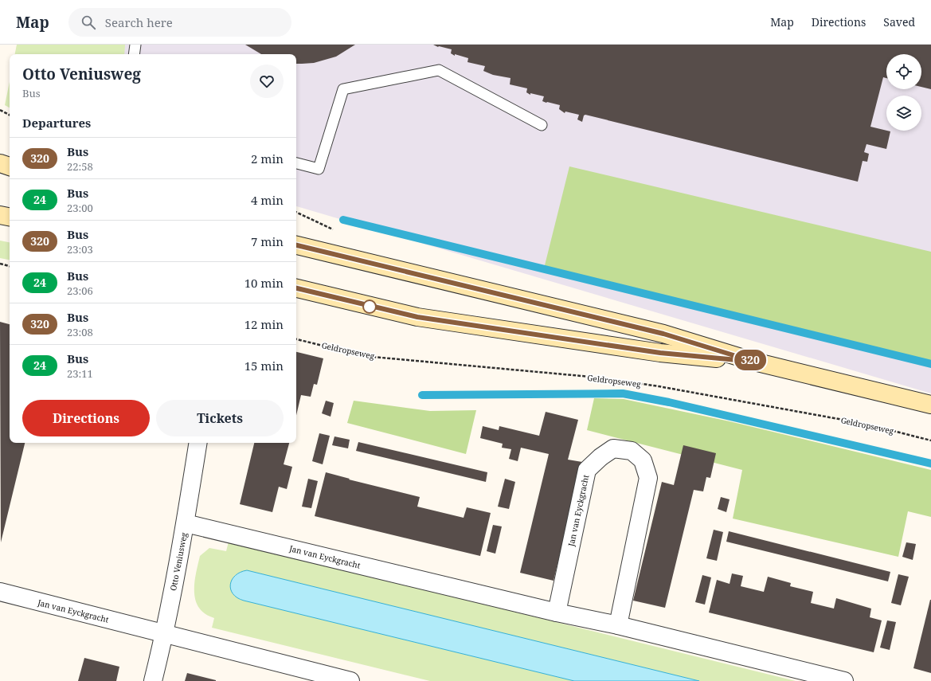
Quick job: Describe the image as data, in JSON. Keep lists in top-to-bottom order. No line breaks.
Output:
{"streets":{"street":["Jan van Eyckgracht","Otto Veniusweg"],"path":["Geldropseweg"]},"crossings":[["Jan van Eyckgracht","Otto Veniusweg"]],"lines":["bus line 320"],"page":{"header":"Map","search":"Search here","nav":["Map","Directions","Saved"],"on_map":"320","heading":[["Otto Veniusweg","Bus"],"Departures"],"list":[{"mark":"320","name":"Bus","note":"22:58","value":"2 min"},{"mark":"24","name":"Bus","note":"23:00","value":"4 min"},{"mark":"320","name":"Bus","note":"23:03","value":"7 min"},{"mark":"24","name":"Bus","note":"23:06","value":"10 min"},{"mark":"320","name":"Bus","note":"23:08","value":"12 min"},{"mark":"24","name":"Bus","note":"23:11","value":"15 min"}],"buttons":["Directions","Tickets"]}}
